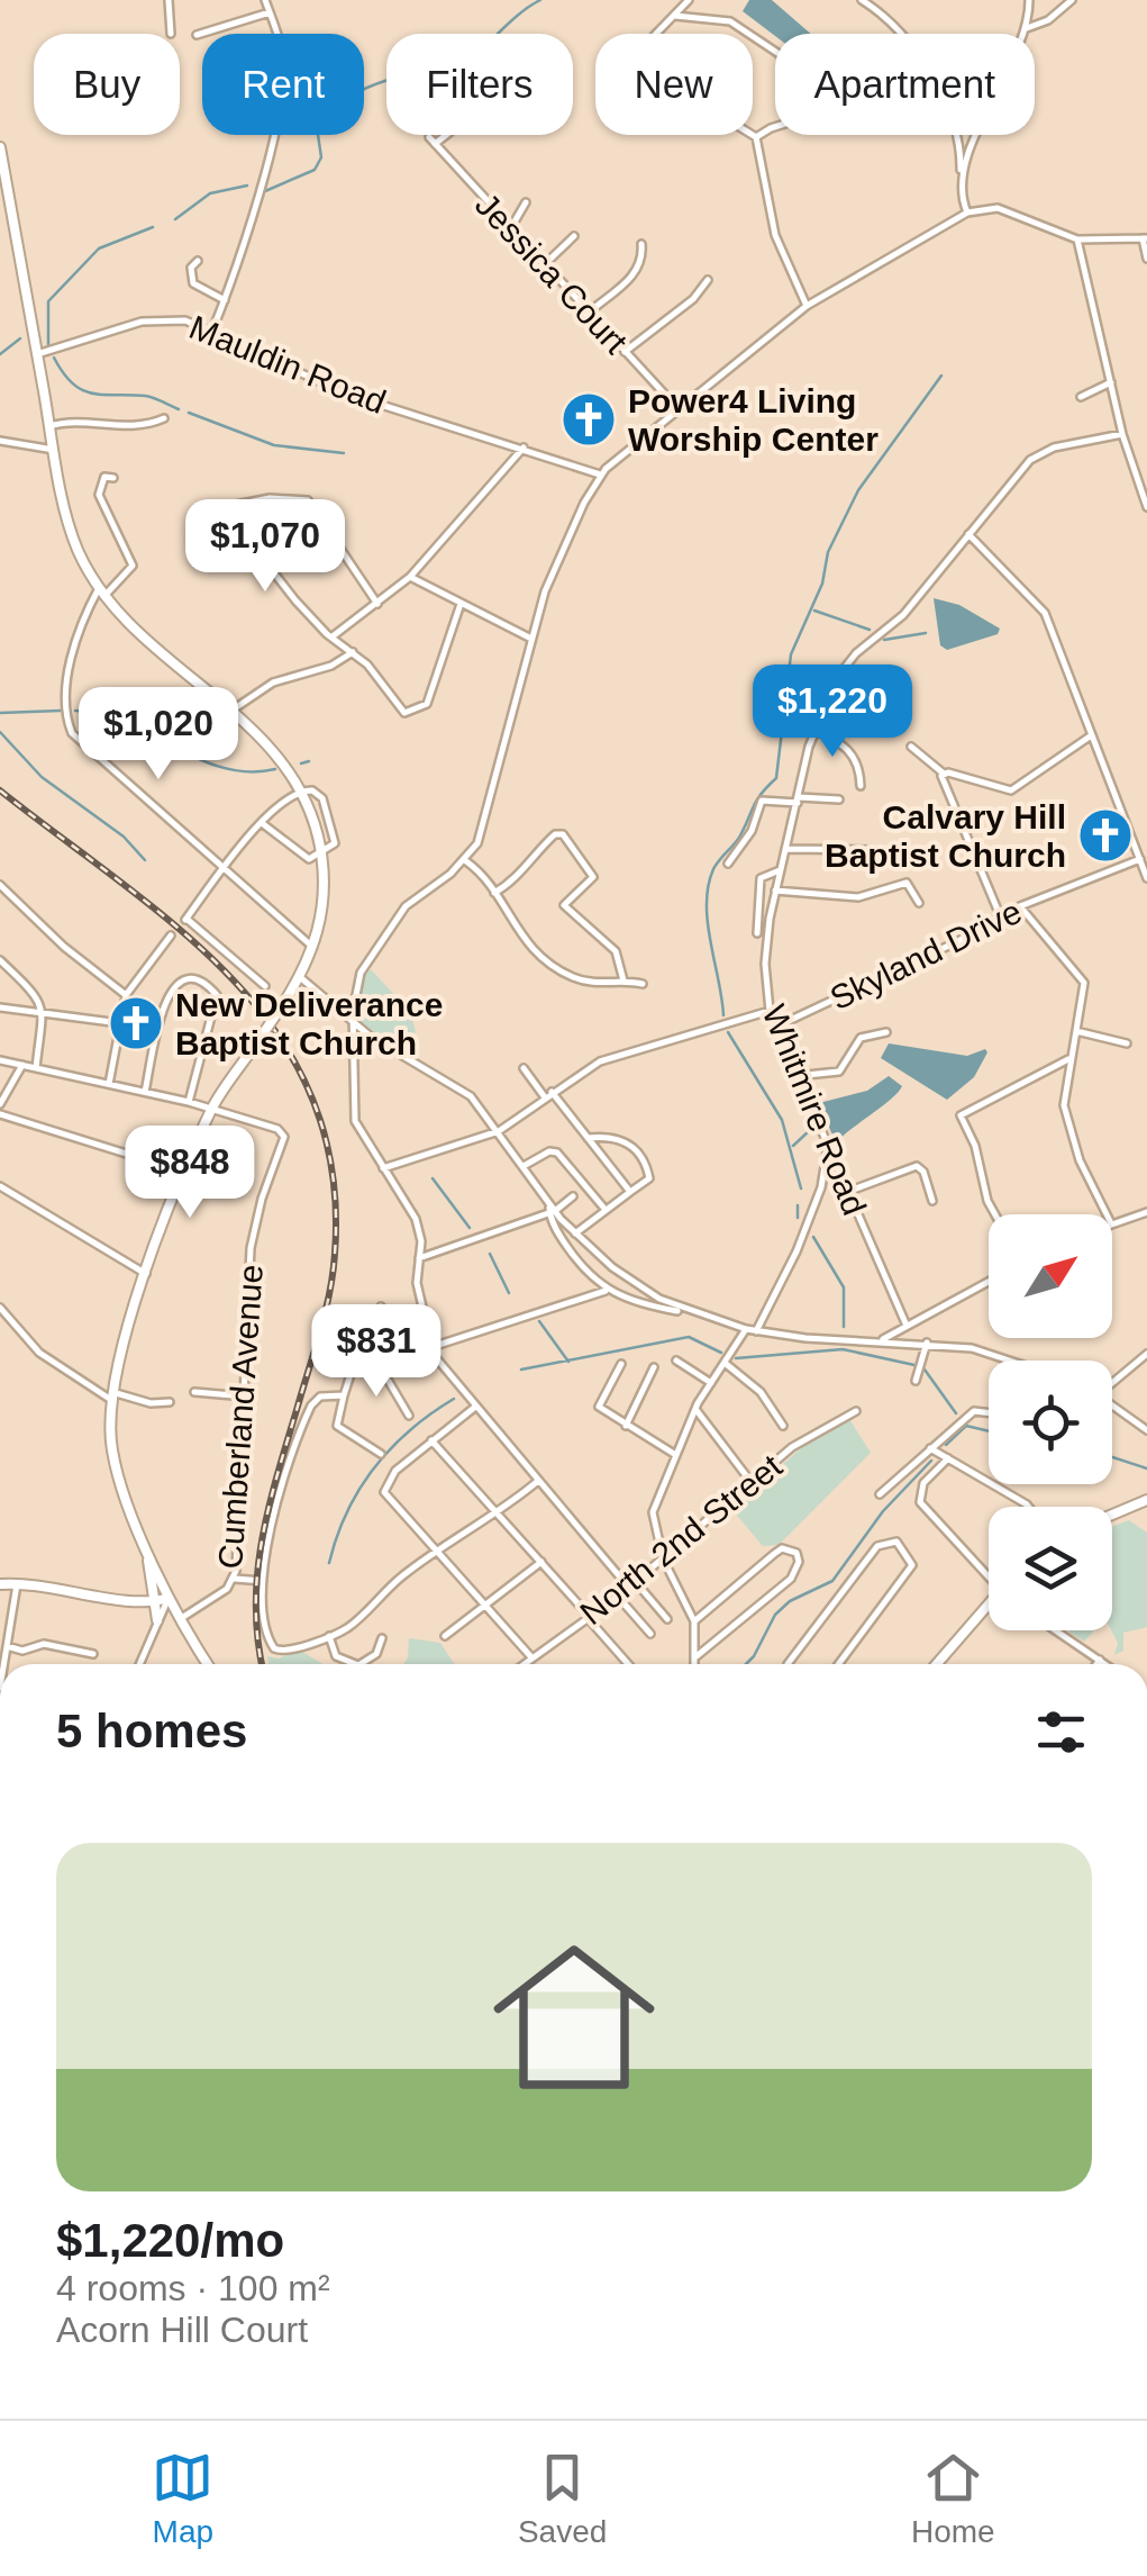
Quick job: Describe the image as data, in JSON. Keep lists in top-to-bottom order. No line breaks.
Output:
{"streets":{"street":["Jessica Court","Mauldin Road","Skyland Drive","Whitmire Road","Cumberland Avenue","North 2nd Street"]},"crossings":[["Skyland Drive","Whitmire Road"]],"places":{"church":["Power4 Living Worship Center","Calvary Hill Baptist Church","New Deliverance Baptist Church"]},"north":"top right","page":{"chip":["Buy","Rent","Filters","New","Apartment"],"price":["$1,070","$1,220","$1,020","$848","$831"],"heading":"5 homes","list":[{"name":"$1,220/mo","note":"4 rooms · 100 m² · Acorn Hill Court"}],"tabs":["Map","Saved","Home"]}}
